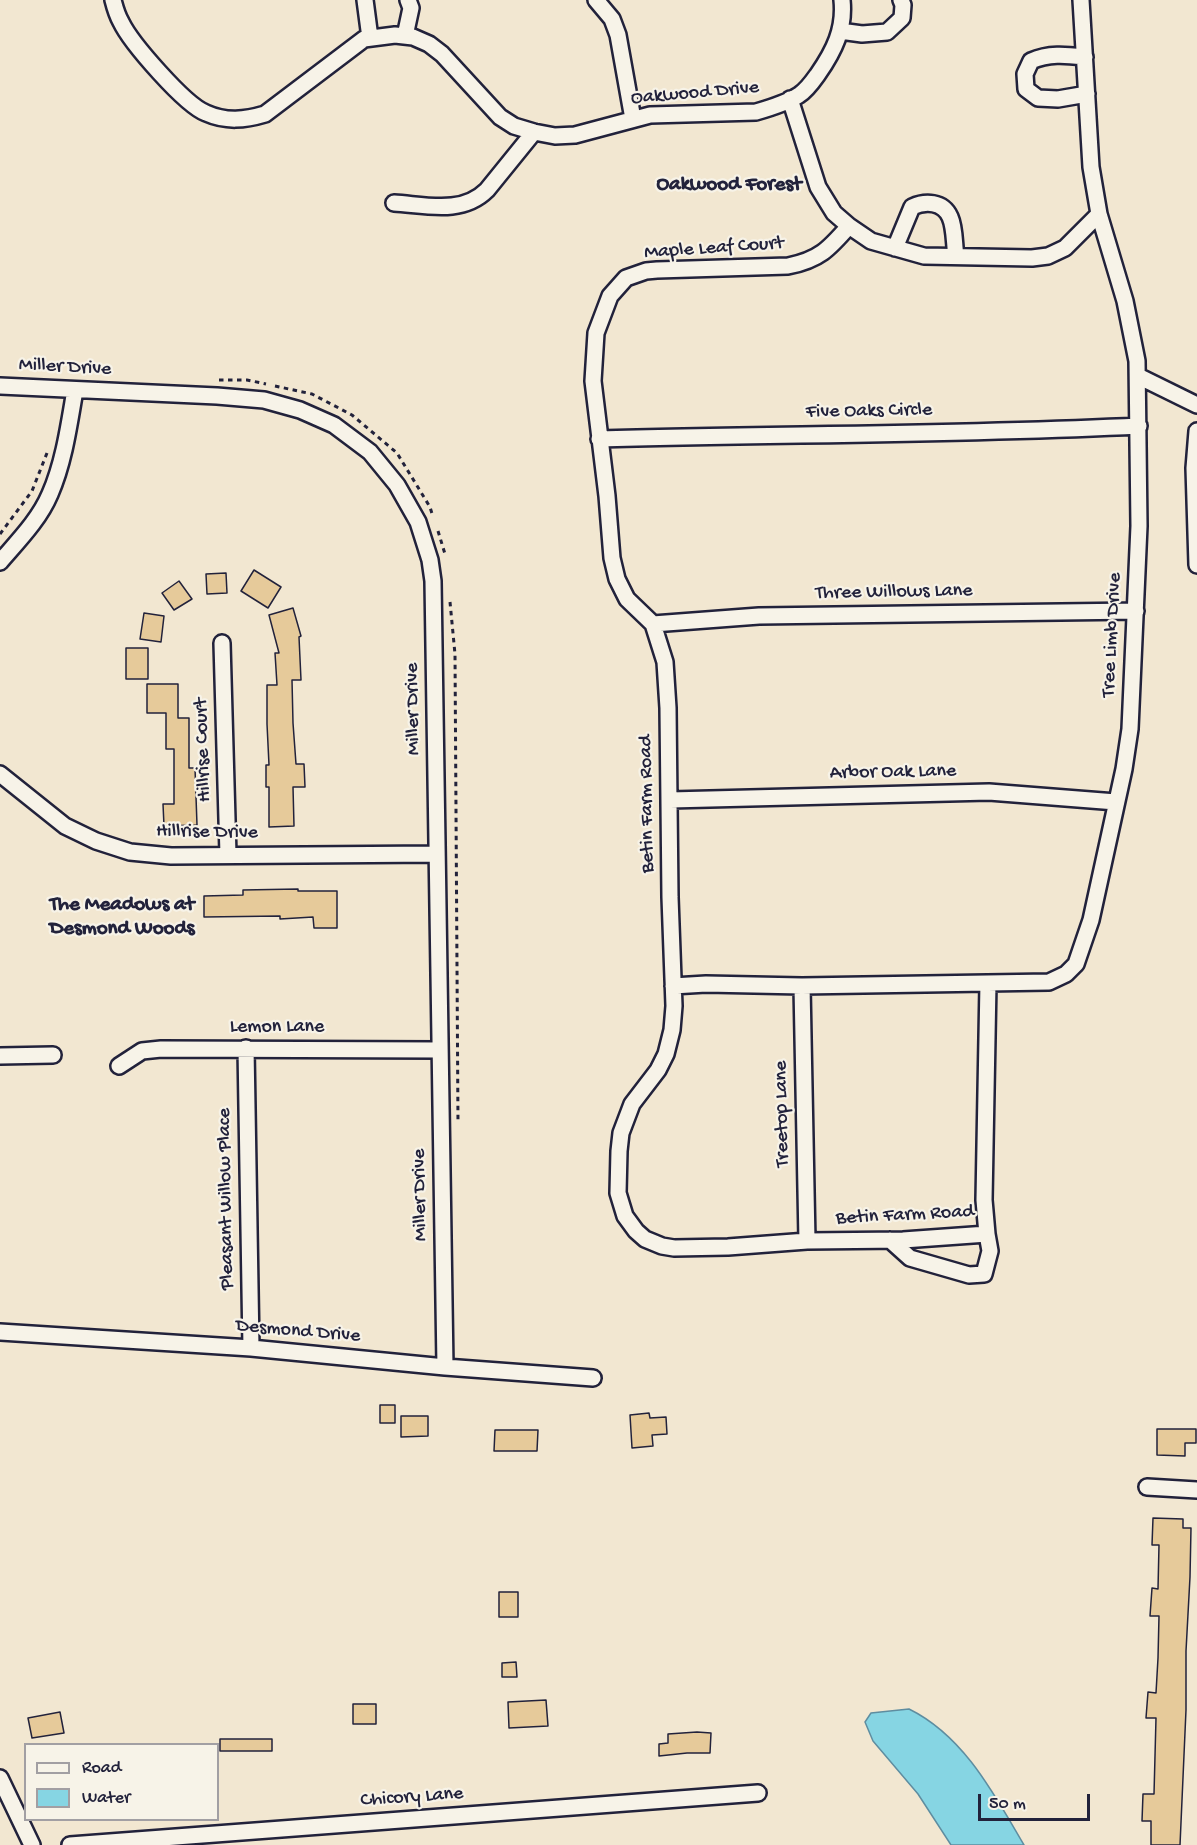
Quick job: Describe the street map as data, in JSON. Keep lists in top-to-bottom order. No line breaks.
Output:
{"streets":{"street":["Oakwood Drive","Maple Leaf Court","Miller Drive","Five Oaks Circle","Three Willows Lane","Tree Limb Drive","Hillrise Court","Arbor Oak Lane","Betin Farm Road","Hillrise Drive","Lemon Lane","Treetop Lane","Pleasant Willow Place","Desmond Drive","Chicory Lane"]},"crossings":[["Maple Leaf Court","Five Oaks Circle"],["Maple Leaf Court","Three Willows Lane"],["Maple Leaf Court","Betin Farm Road"],["Miller Drive","Hillrise Drive"],["Miller Drive","Lemon Lane"],["Miller Drive","Desmond Drive"],["Five Oaks Circle","Tree Limb Drive"],["Three Willows Lane","Tree Limb Drive"],["Three Willows Lane","Betin Farm Road"],["Tree Limb Drive","Arbor Oak Lane"],["Tree Limb Drive","Betin Farm Road"],["Hillrise Court","Hillrise Drive"],["Arbor Oak Lane","Betin Farm Road"],["Betin Farm Road","Treetop Lane"],["Lemon Lane","Pleasant Willow Place"],["Pleasant Willow Place","Desmond Drive"]],"districts":["Oakwood Forest","The Meadows at Desmond Woods"],"legend":["Road","Water"],"scale_bar":"50 m"}
